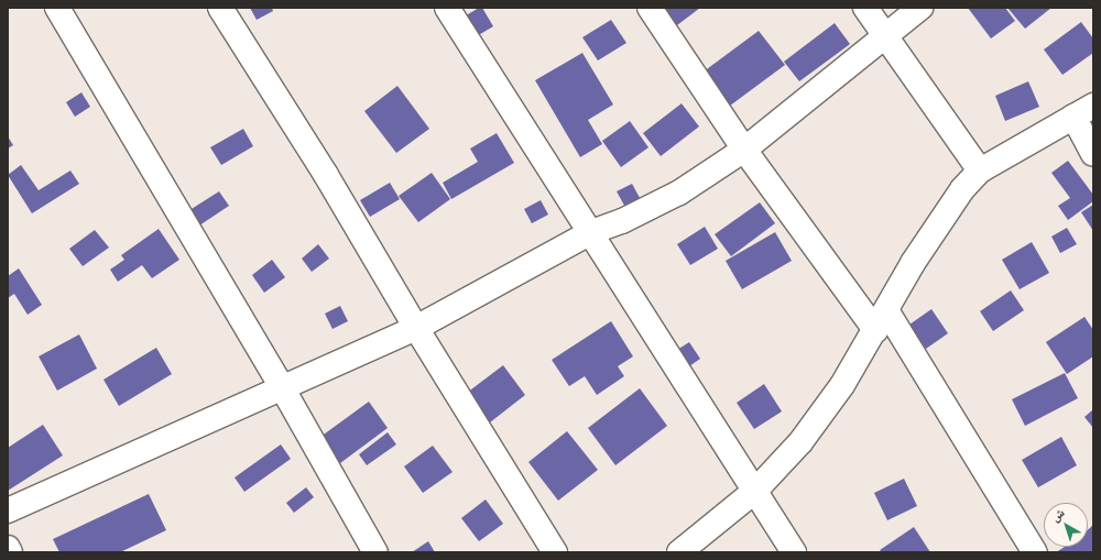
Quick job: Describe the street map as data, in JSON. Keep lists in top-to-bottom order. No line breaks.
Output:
{"north":"top left"}
